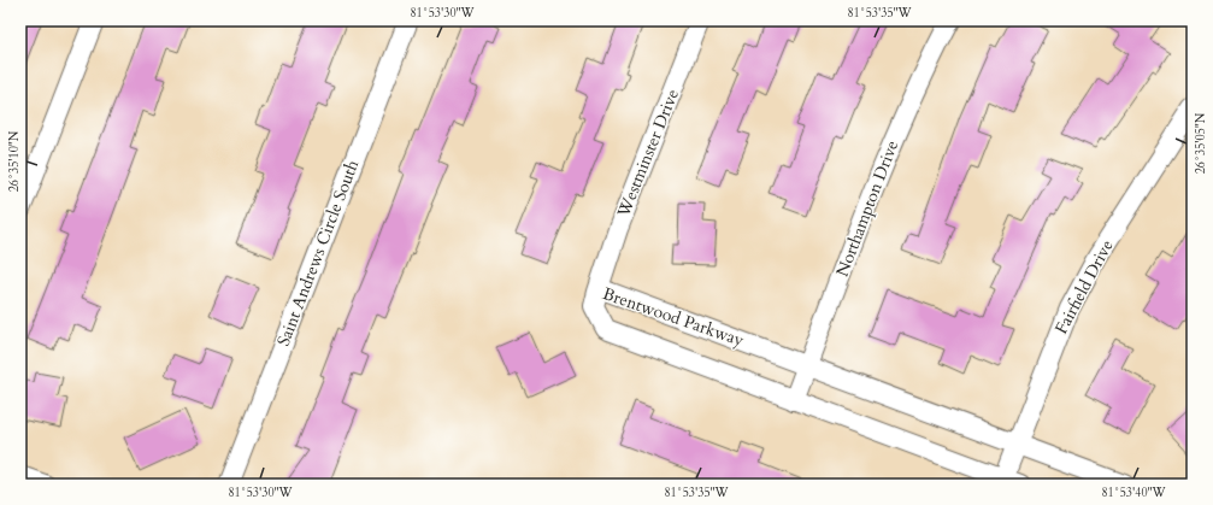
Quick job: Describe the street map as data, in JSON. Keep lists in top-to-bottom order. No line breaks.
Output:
{"streets":{"street":["Westminster Drive","Northampton Drive","Saint Andrews Circle South","Fairfield Drive","Brentwood Parkway"]},"crossings":[["Westminster Drive","Brentwood Parkway"],["Northampton Drive","Brentwood Parkway"],["Fairfield Drive","Brentwood Parkway"]],"coordinates":["81°53'30\"W","81°53'35\"W","26°35'05\"N","26°35'10\"N","81°53'40\"W"]}
